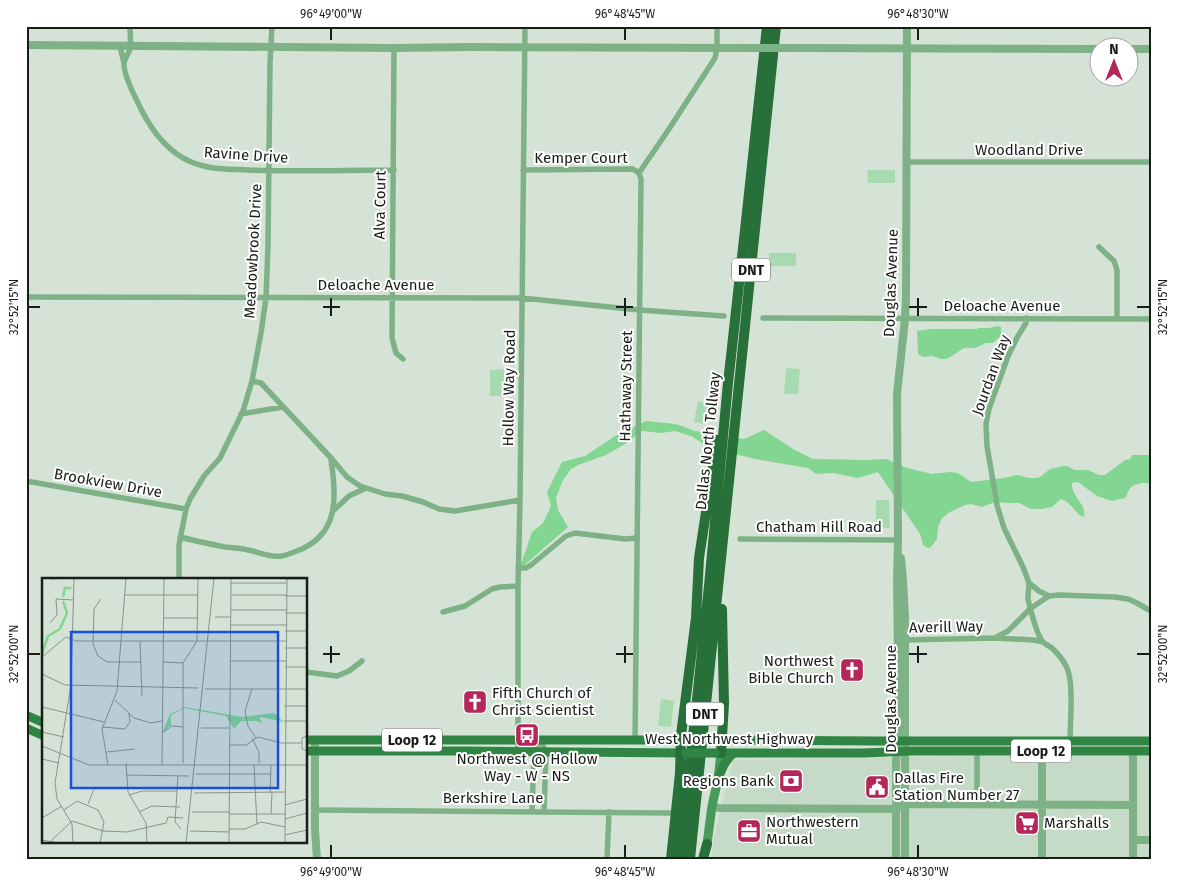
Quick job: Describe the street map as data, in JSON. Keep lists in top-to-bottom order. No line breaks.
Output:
{"streets":{"highway":["DNT","Dallas North Tollway"],"main road":["West Northwest Highway","Loop 12"],"street":["Woodland Drive","Ravine Drive","Kemper Court","Alva Court","Meadowbrook Drive","Douglas Avenue","Deloache Avenue","Jourdan Way","Hathaway Street","Hollow Way Road","Brookview Drive","Chatham Hill Road","Averill Way","Berkshire Lane"]},"crossings":[["Woodland Drive","Douglas Avenue"],["Ravine Drive","Alva Court"],["Ravine Drive","Meadowbrook Drive"],["Kemper Court","Hathaway Street"],["Kemper Court","Hollow Way Road"],["Alva Court","Deloache Avenue"],["Meadowbrook Drive","Deloache Avenue"],["Meadowbrook Drive","Brookview Drive"],["Douglas Avenue","Deloache Avenue"],["Douglas Avenue","Chatham Hill Road"],["Douglas Avenue","Averill Way"],["Douglas Avenue","West Northwest Highway"],["Deloache Avenue","Jourdan Way"],["Deloache Avenue","Hathaway Street"],["Deloache Avenue","Hollow Way Road"],["Jourdan Way","Averill Way"],["Jourdan Way","West Northwest Highway"],["Hathaway Street","West Northwest Highway"],["Hollow Way Road","West Northwest Highway"]],"places":{"church":["Northwest Bible Church","Fifth Church of Christ Scientist"],"bus stop":["Northwest @ Hollow Way - W - NS"],"bank":["Regions Bank"],"public building":["Dallas Fire Station Number 27"],"supermarket":["Marshalls"],"office":["Northwestern Mutual"]},"north":"top","coordinates":["96°49'00\"W","96°48'45\"W","96°48'30\"W","32°52'15\"N","32°52'00\"N"]}
